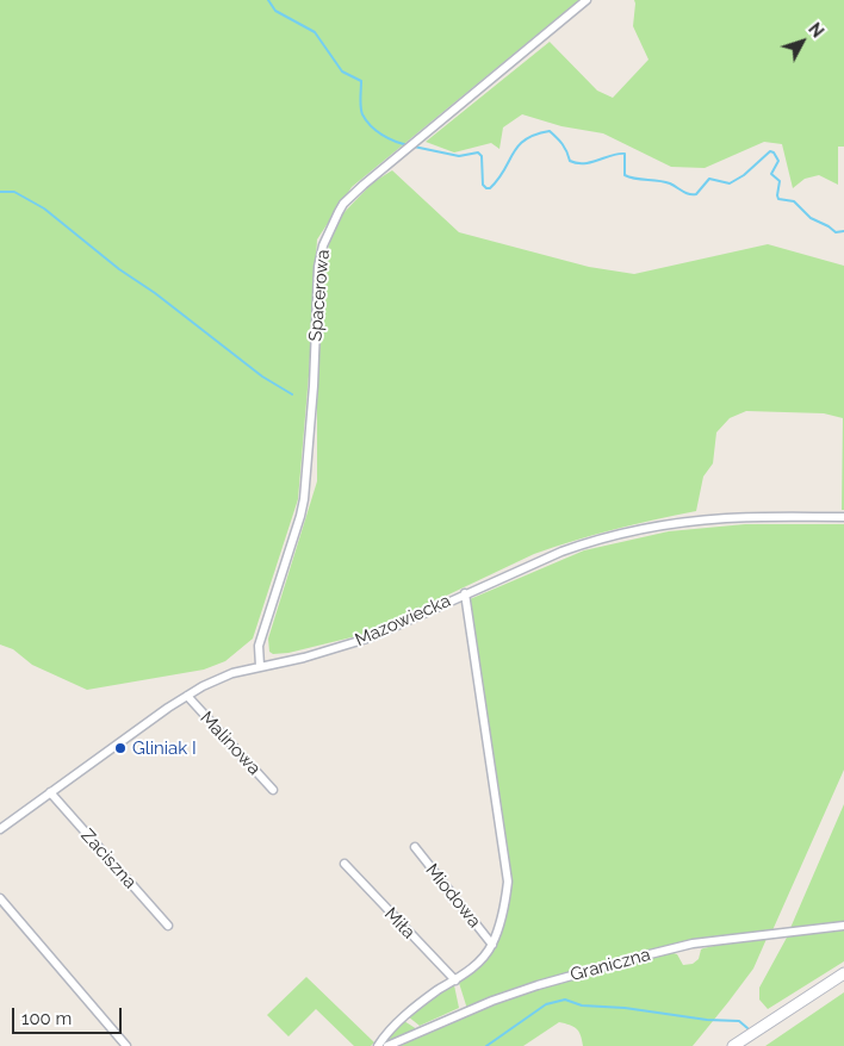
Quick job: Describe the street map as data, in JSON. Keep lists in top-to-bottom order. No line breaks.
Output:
{"streets":{"street":["Spacerowa","Mazowiecka","Malinowa","Zaciszna","Miodowa","Miła","Graniczna"]},"crossings":[["Spacerowa","Mazowiecka"],["Mazowiecka","Malinowa"],["Mazowiecka","Zaciszna"]],"places":["Gliniak I"],"scale_bar":"100 m","north":"top right"}
